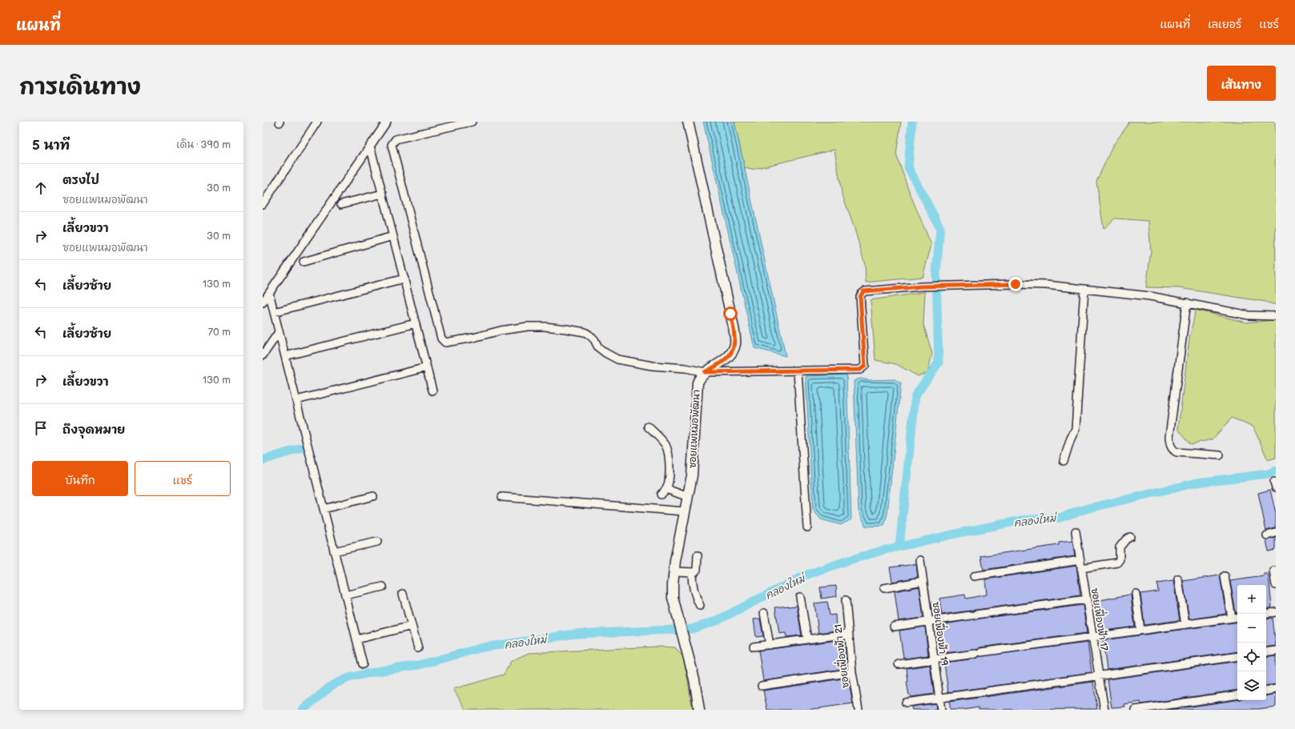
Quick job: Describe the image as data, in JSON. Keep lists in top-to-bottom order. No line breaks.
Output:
{"streets":{"street":["ซอยแพหมอพัฒนา","ซอยเฟื่องฟ้า 17","ซอยเฟื่องฟ้า 19","ซอยเฟื่องฟ้า 21"]},"water":["คลองใหม่"],"page":{"header":"แผนที่","nav":["แผนที่","เลเยอร์","แชร์"],"title":"การเดินทาง","buttons":["เส้นทาง",["บันทึก","แชร์"]],"heading":["5 นาที","เดิน · 390 m"],"list":[["ตรงไป","ซอยแพหมอพัฒนา","30 m"],["เลี้ยวขวา","ซอยแพหมอพัฒนา","30 m"],["เลี้ยวซ้าย","130 m"],["เลี้ยวซ้าย","70 m"],["เลี้ยวขวา","130 m"],"ถึงจุดหมาย"],"map_buttons":["+","−"]}}
